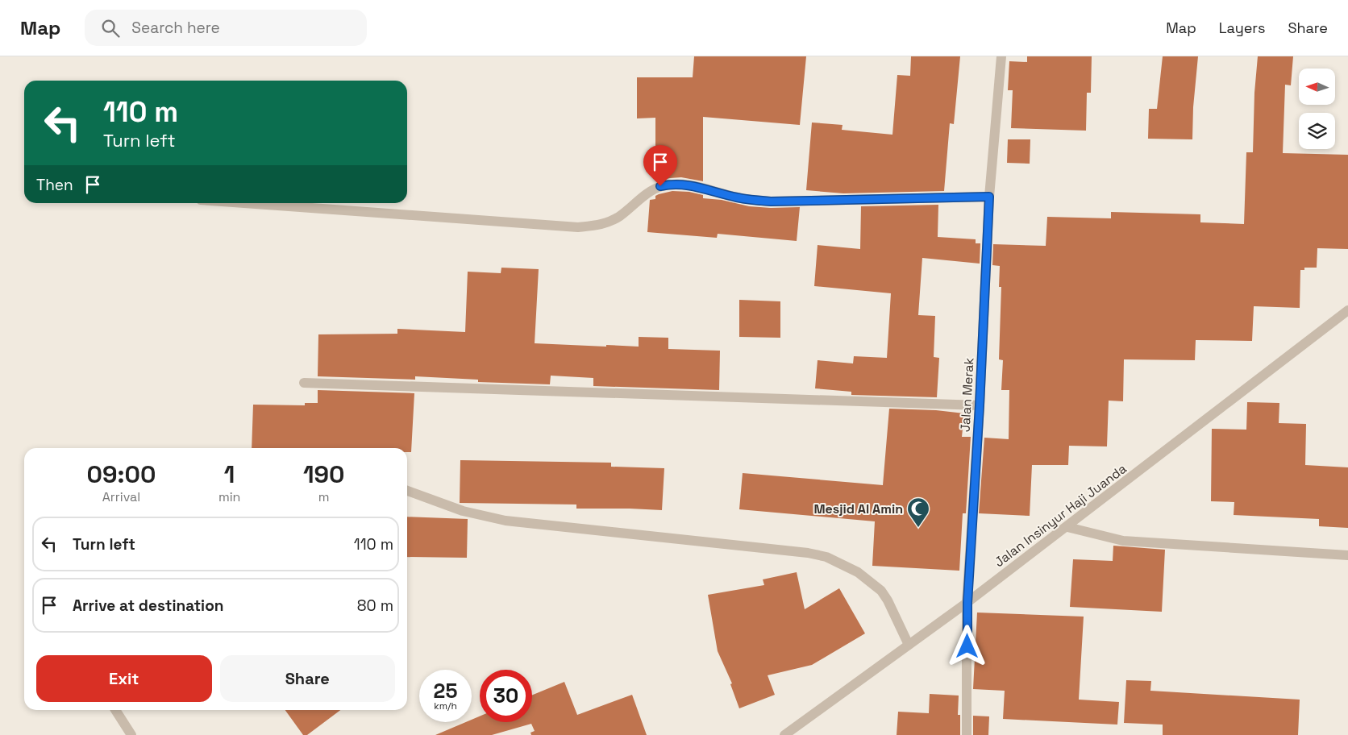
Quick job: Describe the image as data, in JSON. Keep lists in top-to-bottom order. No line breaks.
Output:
{"streets":{"street":["Jalan Merak","Jalan Insinyur Haji Juanda"]},"crossings":[["Jalan Merak","Jalan Insinyur Haji Juanda"]],"places":{"mosque":["Mesjid Al Amin"]},"north":"left","page":{"header":"Map","search":"Search here","nav":["Map","Layers","Share"],"turn":["110 m","Turn left"],"then":"Then","eta":["09:00","Arrival","1","min","190","m"],"list":[{"name":"Turn left","value":"110 m"},{"name":"Arrive at destination","value":"80 m"}],"buttons":["Exit","Share"],"speed":"25 km/h","limit":"30"}}
